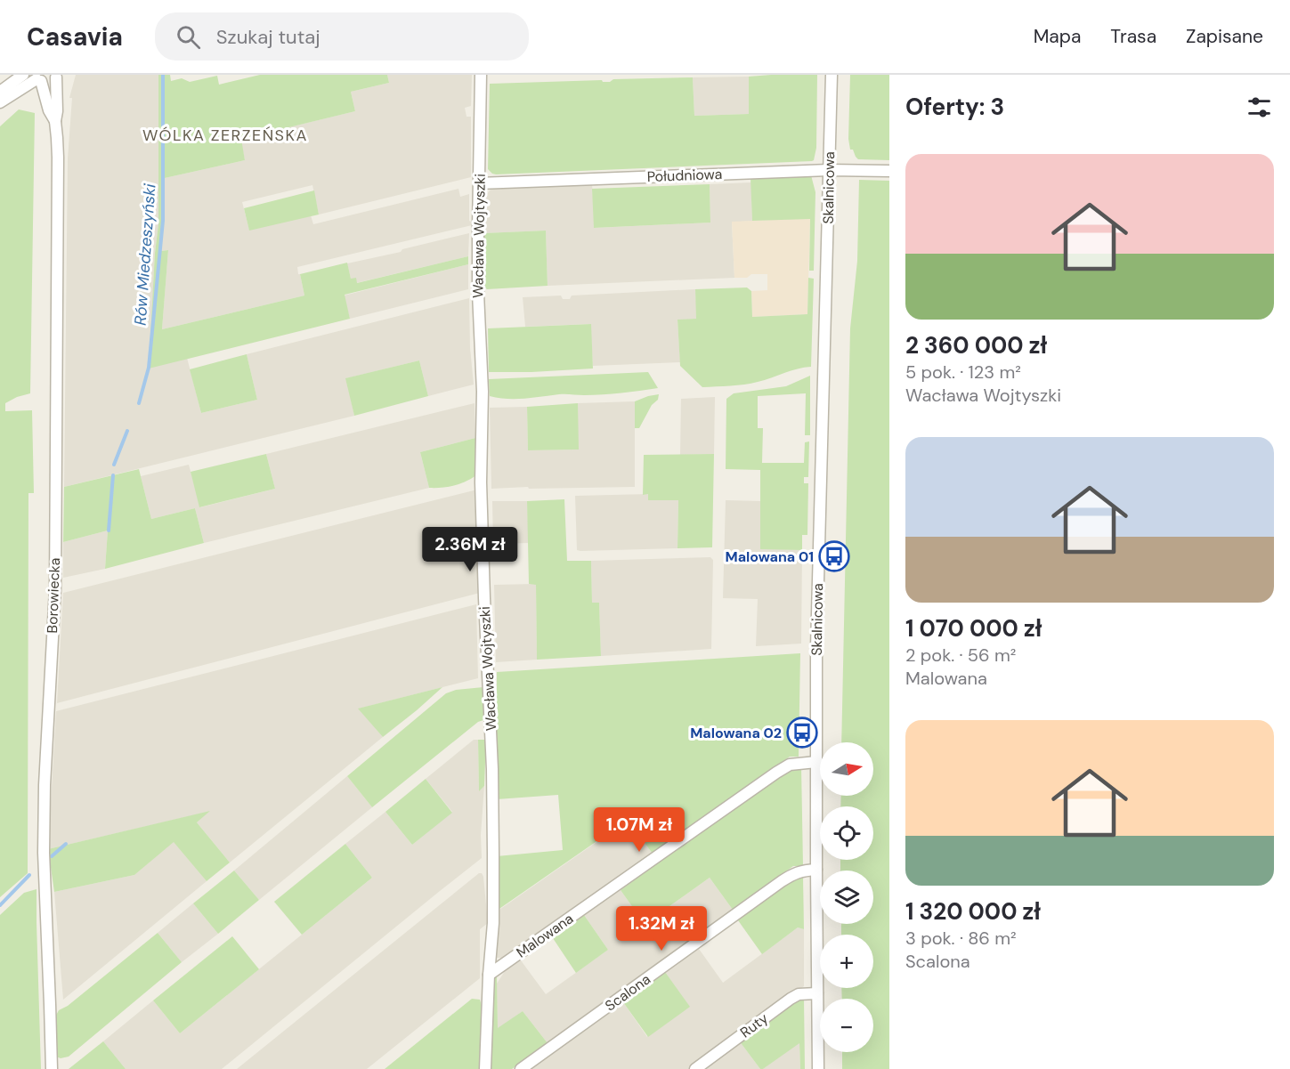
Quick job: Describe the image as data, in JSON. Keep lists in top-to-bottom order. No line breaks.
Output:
{"streets":{"street":["Południowa","Skalnicowa","Wacława Wojtyszki","Borowiecka","Malowana","Scalona","Ruty"]},"crossings":[["Południowa","Skalnicowa"],["Południowa","Wacława Wojtyszki"],["Skalnicowa","Malowana"],["Skalnicowa","Scalona"],["Skalnicowa","Ruty"],["Wacława Wojtyszki","Malowana"]],"districts":["WÓLKA ZERZEŃSKA"],"water":["Rów Miedzeszyński"],"places":{"bus stop":["Malowana 01","Malowana 02"]},"north":"right","page":{"header":"Casavia","search":"Szukaj tutaj","nav":["Mapa","Trasa","Zapisane"],"heading":"Oferty: 3","list":[{"name":"2 360 000 zł","note":"5 pok. · 123 m² · Wacława Wojtyszki"},{"name":"1 070 000 zł","note":"2 pok. · 56 m² · Malowana"},{"name":"1 320 000 zł","note":"3 pok. · 86 m² · Scalona"}],"price":["2.36M zł","1.07M zł","1.32M zł"],"map_buttons":["+","−"]}}
